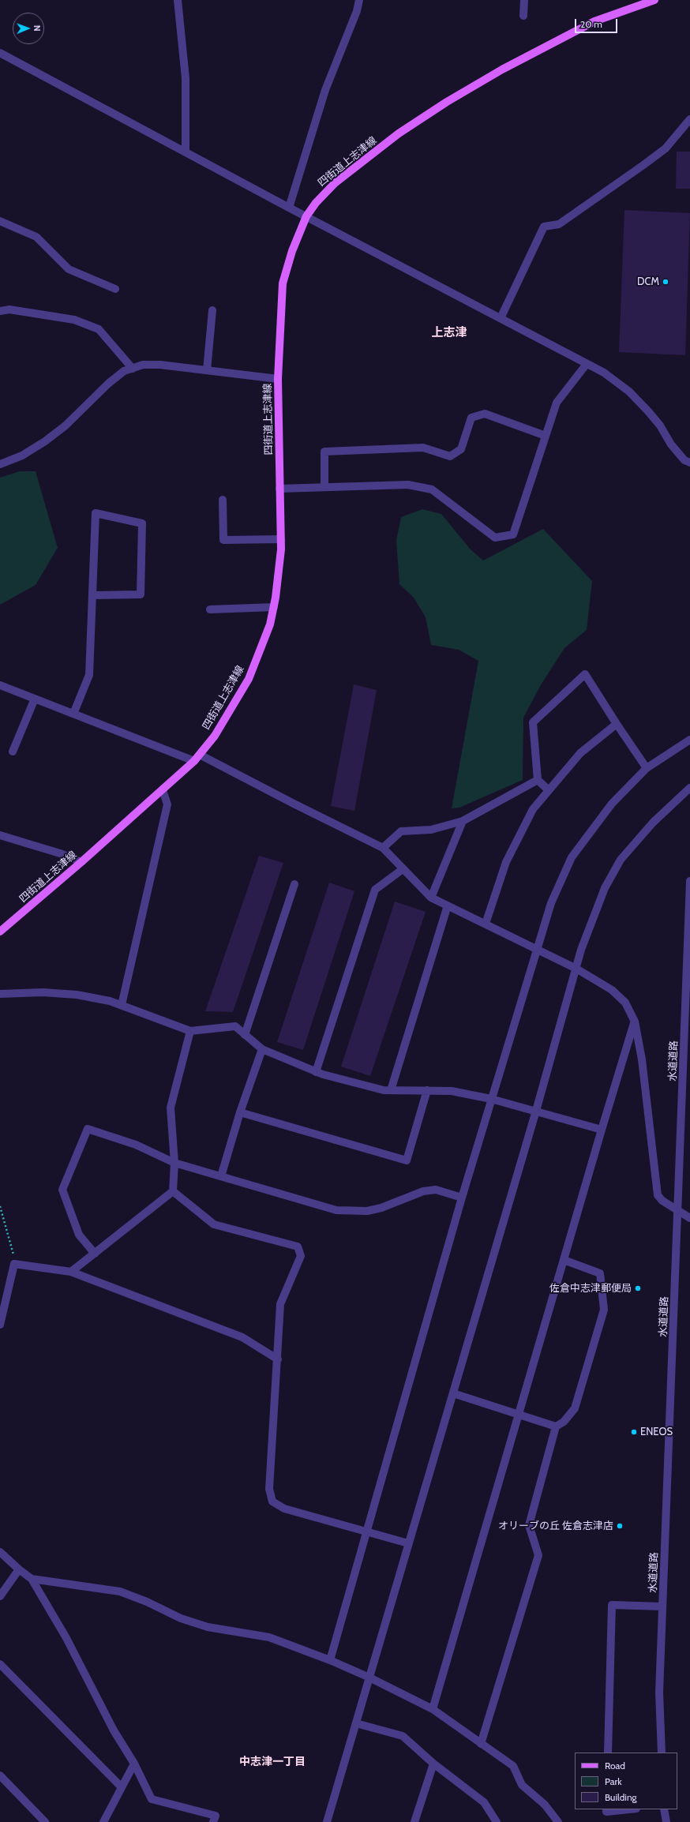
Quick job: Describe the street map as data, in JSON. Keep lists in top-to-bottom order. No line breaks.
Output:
{"streets":{"main road":["四街道上志津線"],"street":["水道道路"]},"districts":["上志津","中志津一丁目"],"places":["DCM","佐倉中志津郵便局","ENEOS","オリーブの丘 佐倉志津店"],"legend":["Road","Park","Building"],"scale_bar":"20 m","north":"right"}
